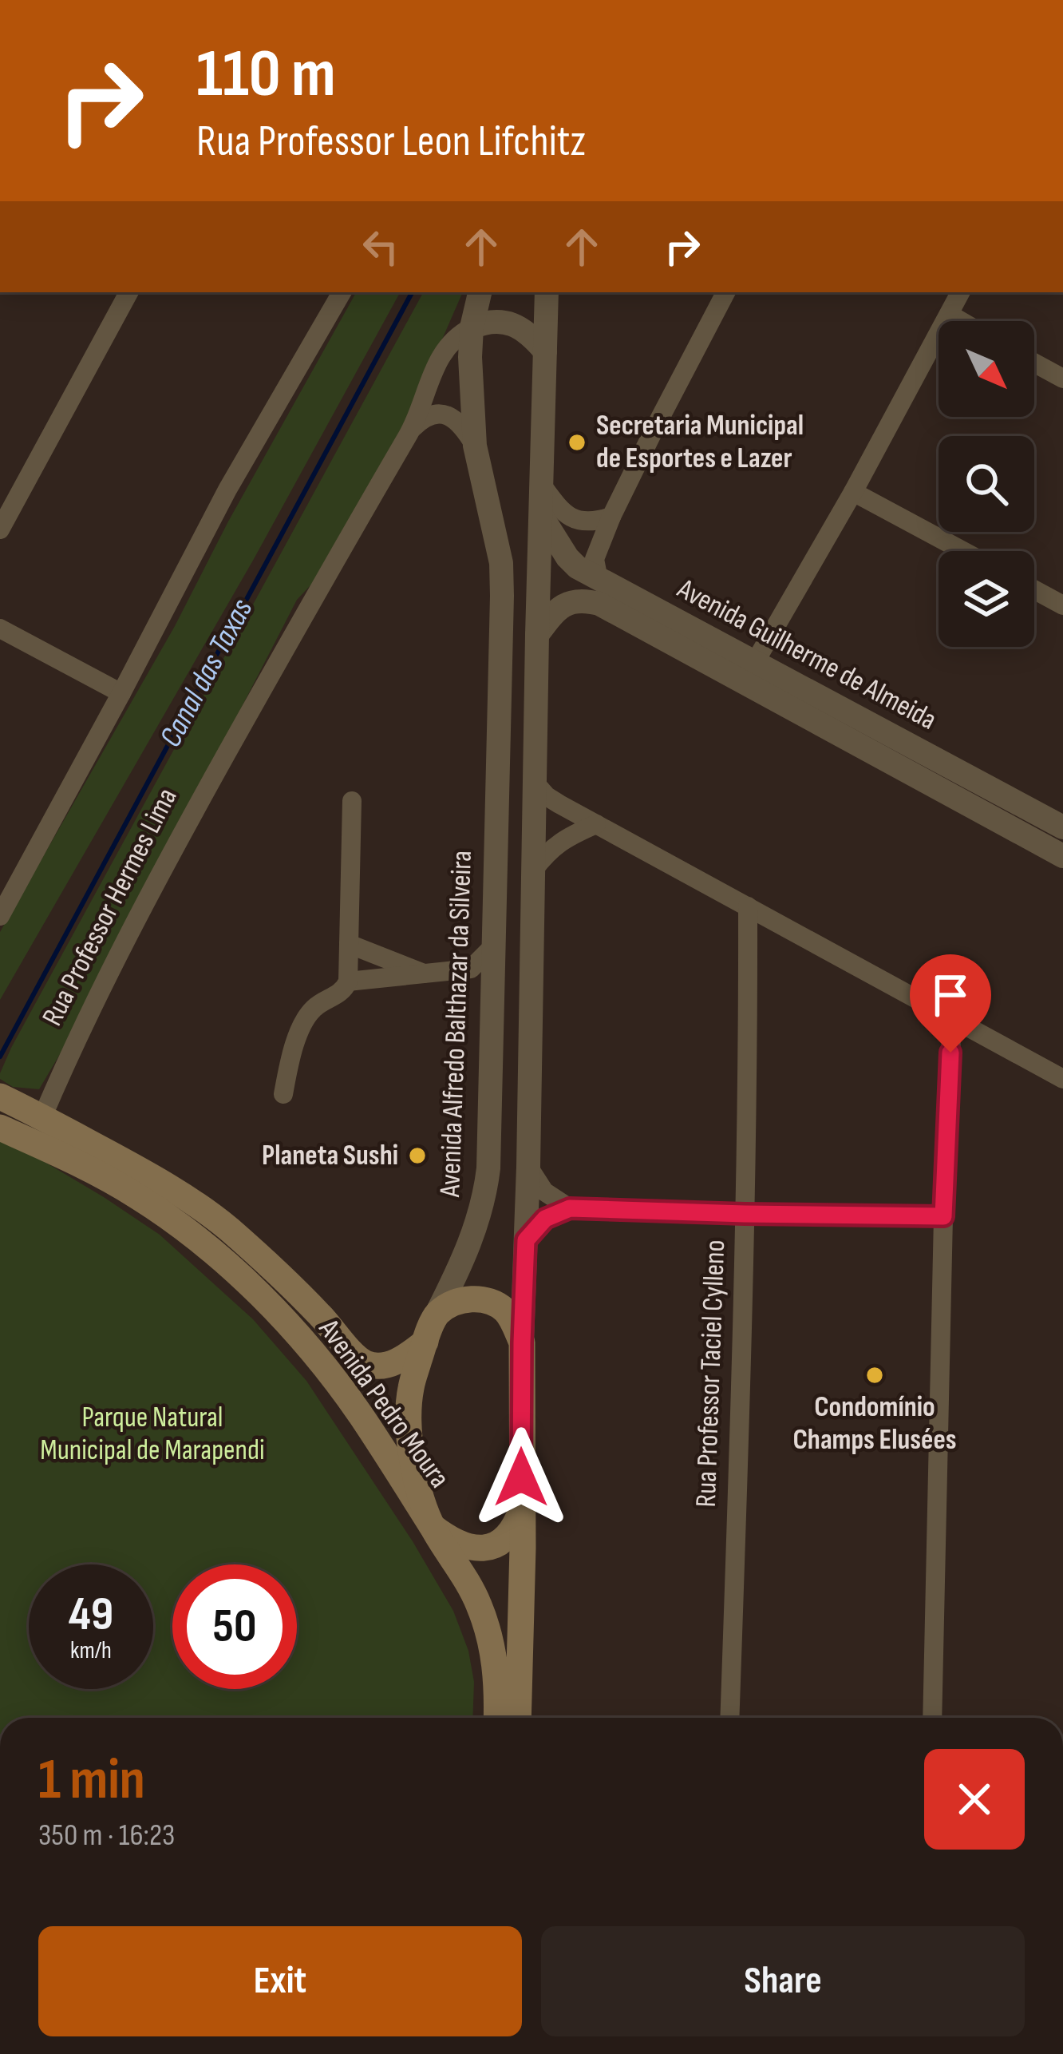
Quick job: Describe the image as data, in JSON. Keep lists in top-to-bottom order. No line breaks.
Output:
{"streets":{"main road":["Avenida Alfredo Balthazar da Silveira","Avenida Pedro Moura"],"street":["Avenida Guilherme de Almeida","Rua Professor Hermes Lima","Rua Professor Taciel Cylleno"]},"crossings":[["Rua Professor Hermes Lima","Avenida Alfredo Balthazar da Silveira"],["Rua Professor Hermes Lima","Avenida Pedro Moura"],["Avenida Alfredo Balthazar da Silveira","Avenida Pedro Moura"]],"water":["Canal das Taxas"],"parks":["Parque Natural Municipal de Marapendi"],"places":["Secretaria Municipal de Esportes e Lazer","Planeta Sushi","Condomínio Champs Elusées"],"north":"bottom right","page":{"turn":["110 m","Rua Professor Leon Lifchitz"],"speed":"49 km/h","limit":"50","heading":["1 min","350 m · 16:23"],"buttons":["Exit","Share"]}}
